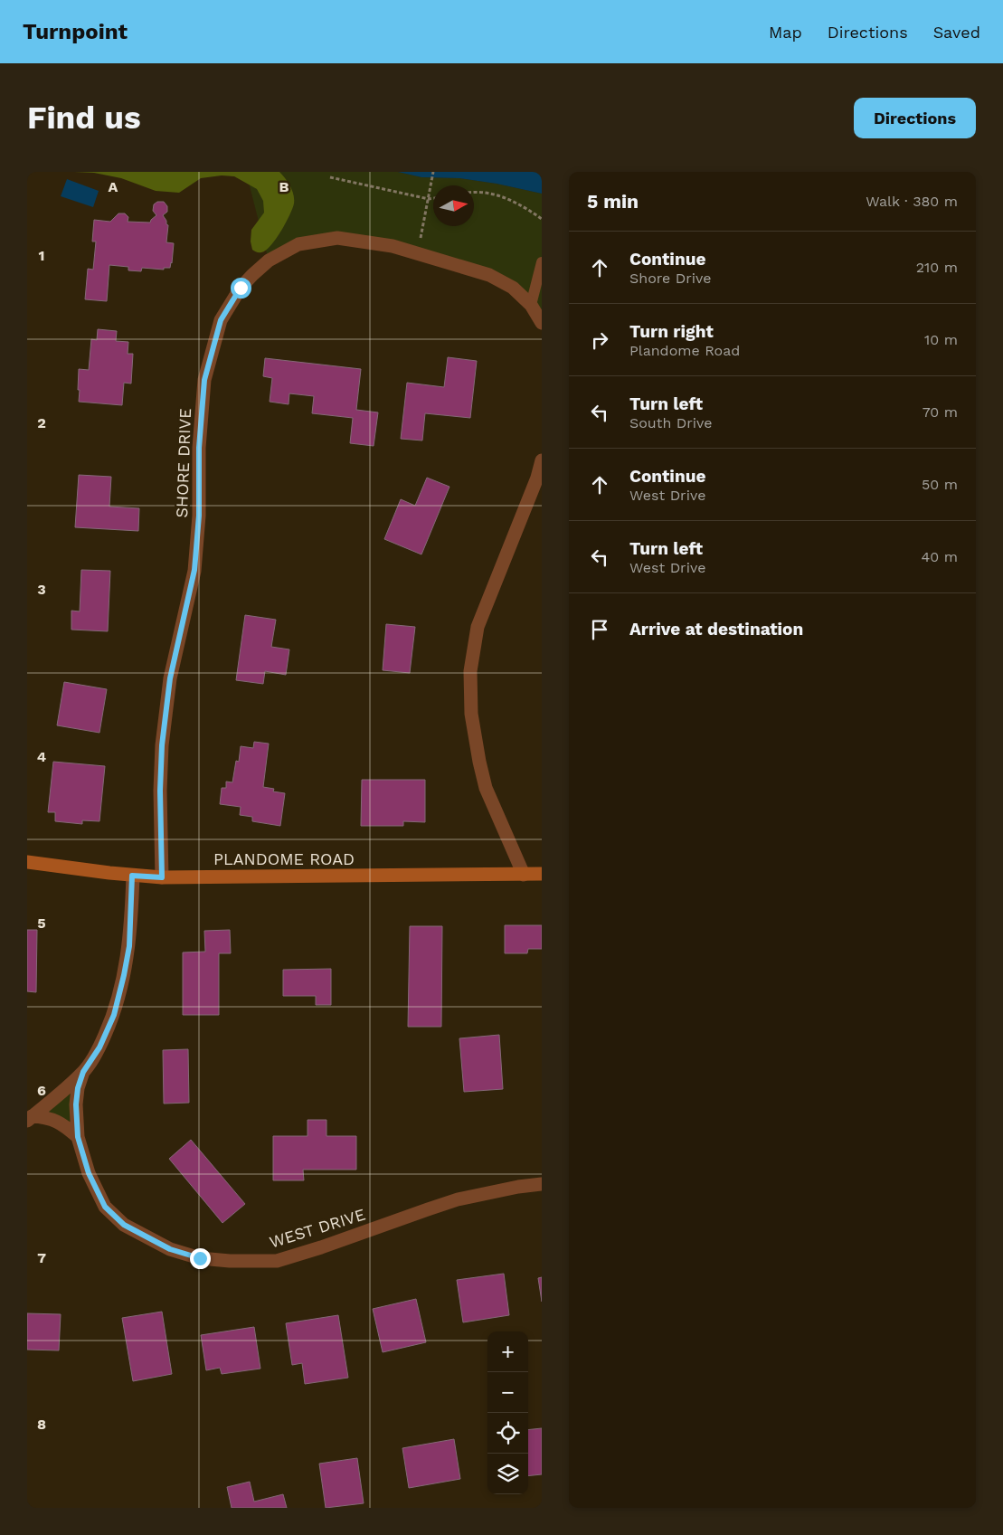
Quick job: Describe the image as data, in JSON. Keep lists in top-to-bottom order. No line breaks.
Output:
{"streets":{"main road":["PLANDOME ROAD"],"street":["SHORE DRIVE","WEST DRIVE"]},"crossings":[["SHORE DRIVE","PLANDOME ROAD"]],"north":"right","page":{"header":"Turnpoint","nav":["Map","Directions","Saved"],"buttons":"Directions","title":"Find us","heading":["5 min","Walk · 380 m"],"list":[["Continue","Shore Drive","210 m"],["Turn right","Plandome Road","10 m"],["Turn left","South Drive","70 m"],["Continue","West Drive","50 m"],["Turn left","West Drive","40 m"],"Arrive at destination"],"map_buttons":["+","−"]},"grid":{"columns":["A","B"],"rows":["1","2","3","4","5","6","7","8"]}}
